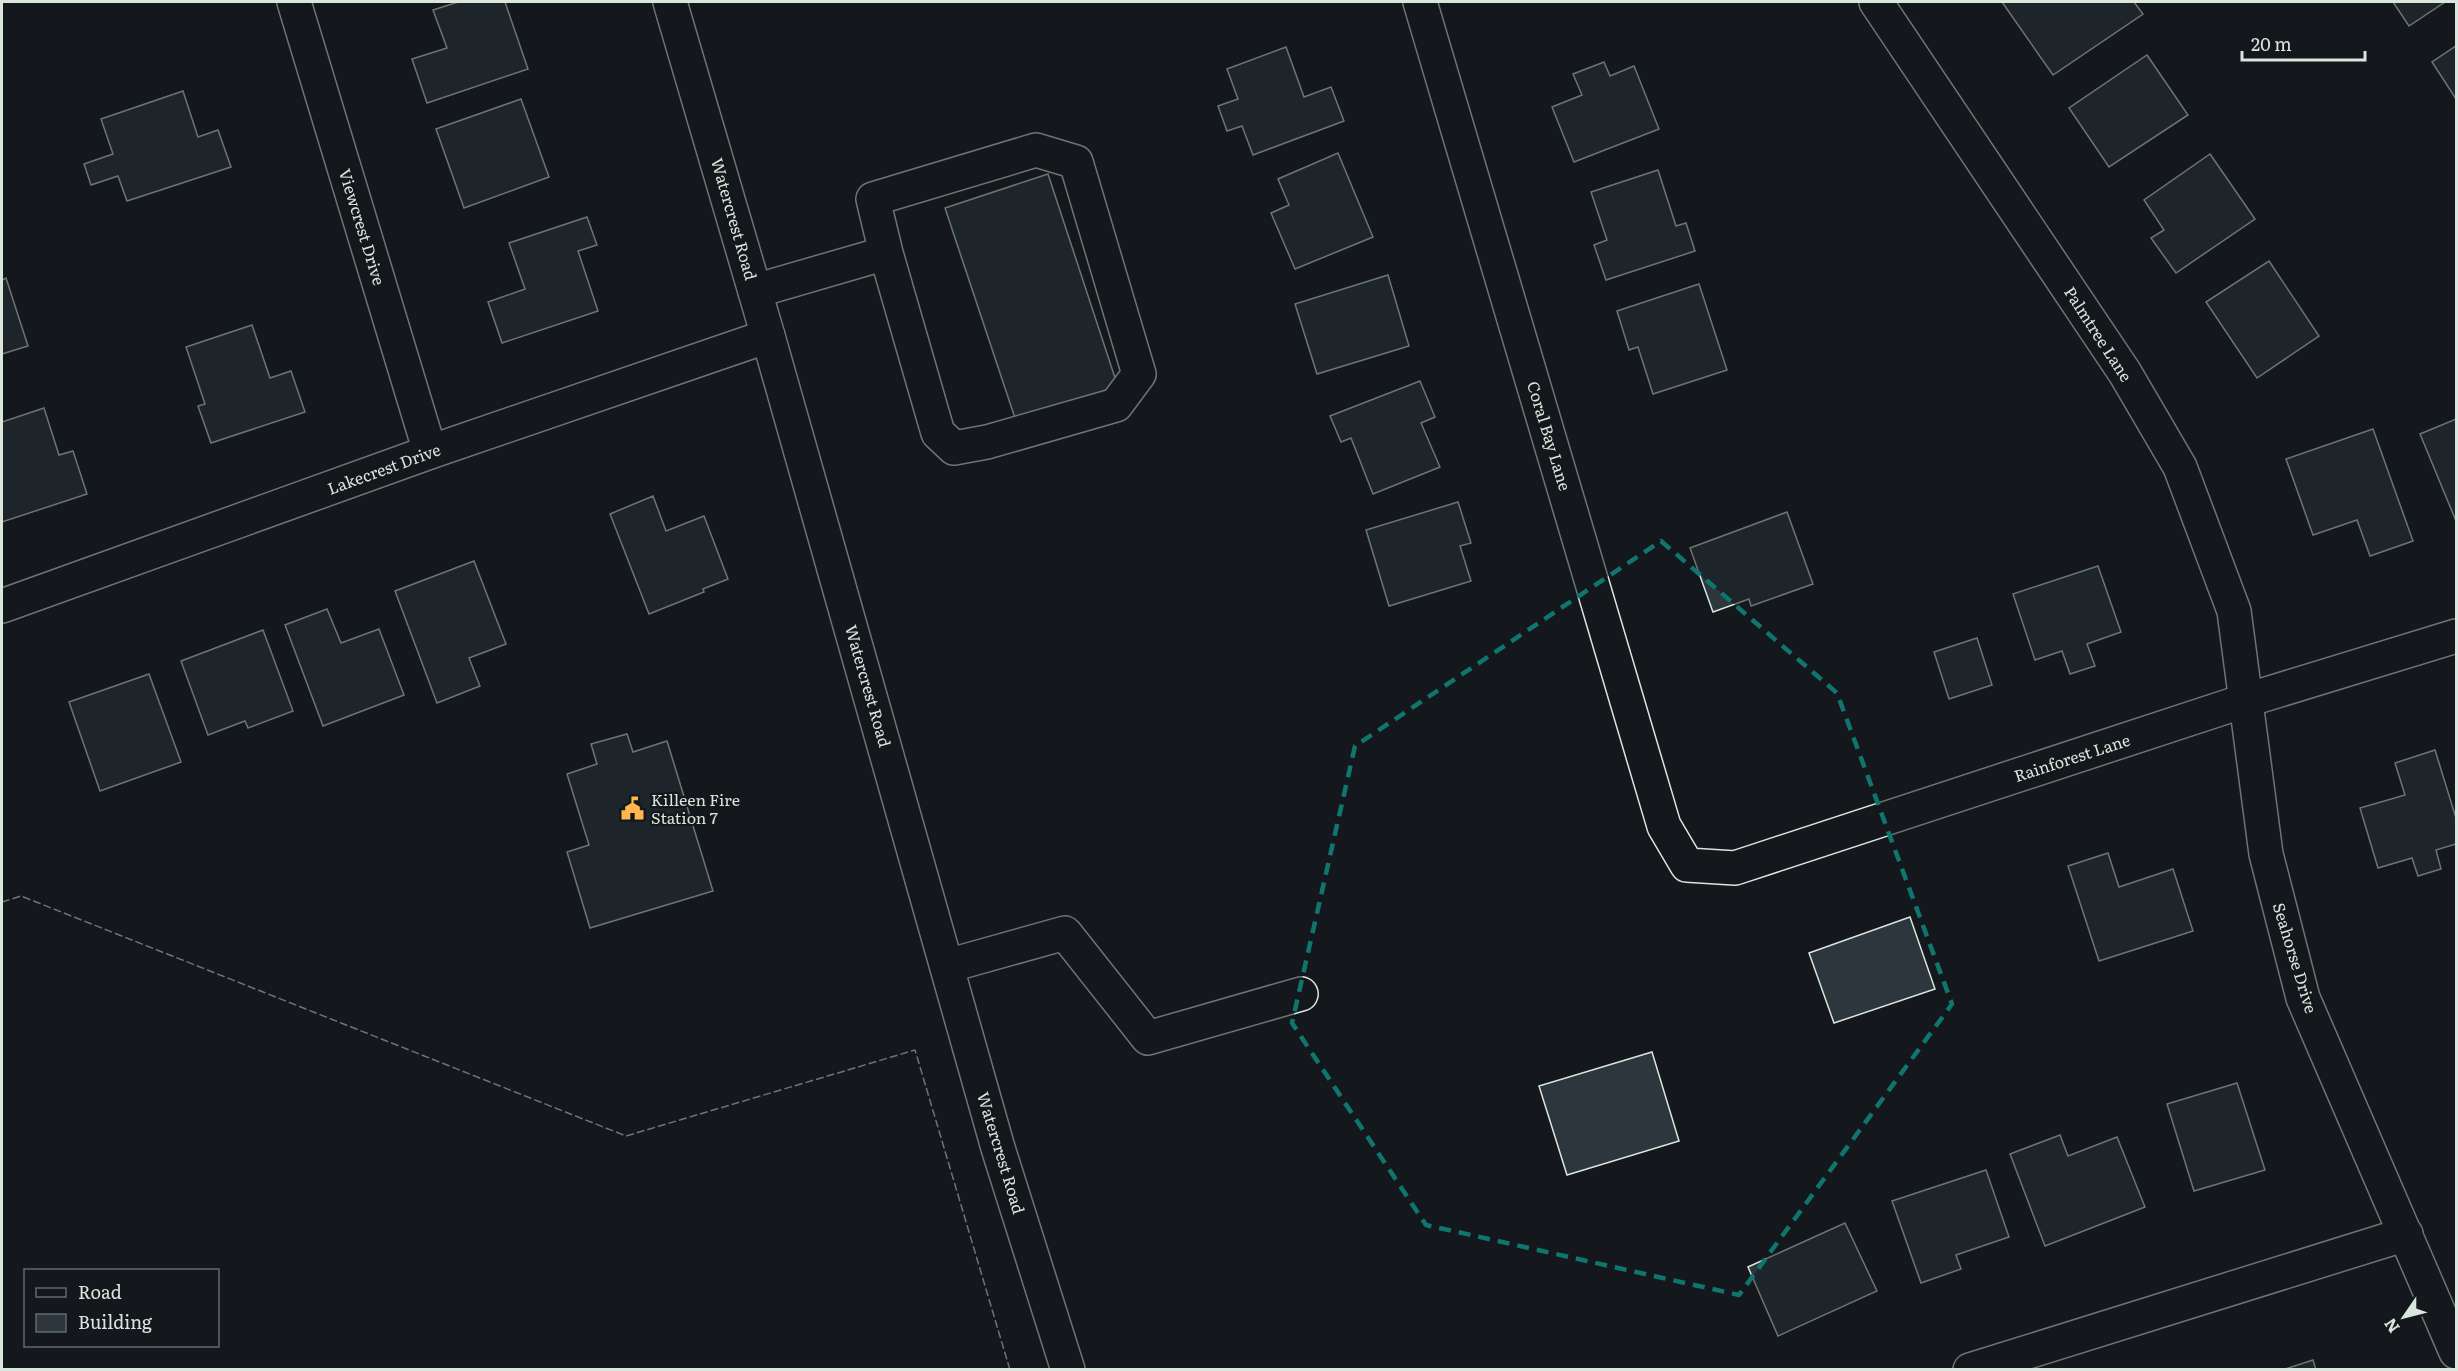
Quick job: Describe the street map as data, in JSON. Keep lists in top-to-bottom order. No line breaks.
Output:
{"streets":{"street":["Watercrest Road","Viewcrest Drive","Palmtree Lane","Coral Bay Lane","Lakecrest Drive","Rainforest Lane","Seahorse Drive"]},"crossings":[["Watercrest Road","Lakecrest Drive"],["Viewcrest Drive","Lakecrest Drive"],["Palmtree Lane","Rainforest Lane"],["Palmtree Lane","Seahorse Drive"],["Coral Bay Lane","Rainforest Lane"],["Rainforest Lane","Seahorse Drive"]],"places":{"public building":["Killeen Fire Station 7"]},"legend":["Road","Building"],"scale_bar":"20 m","north":"bottom left"}
